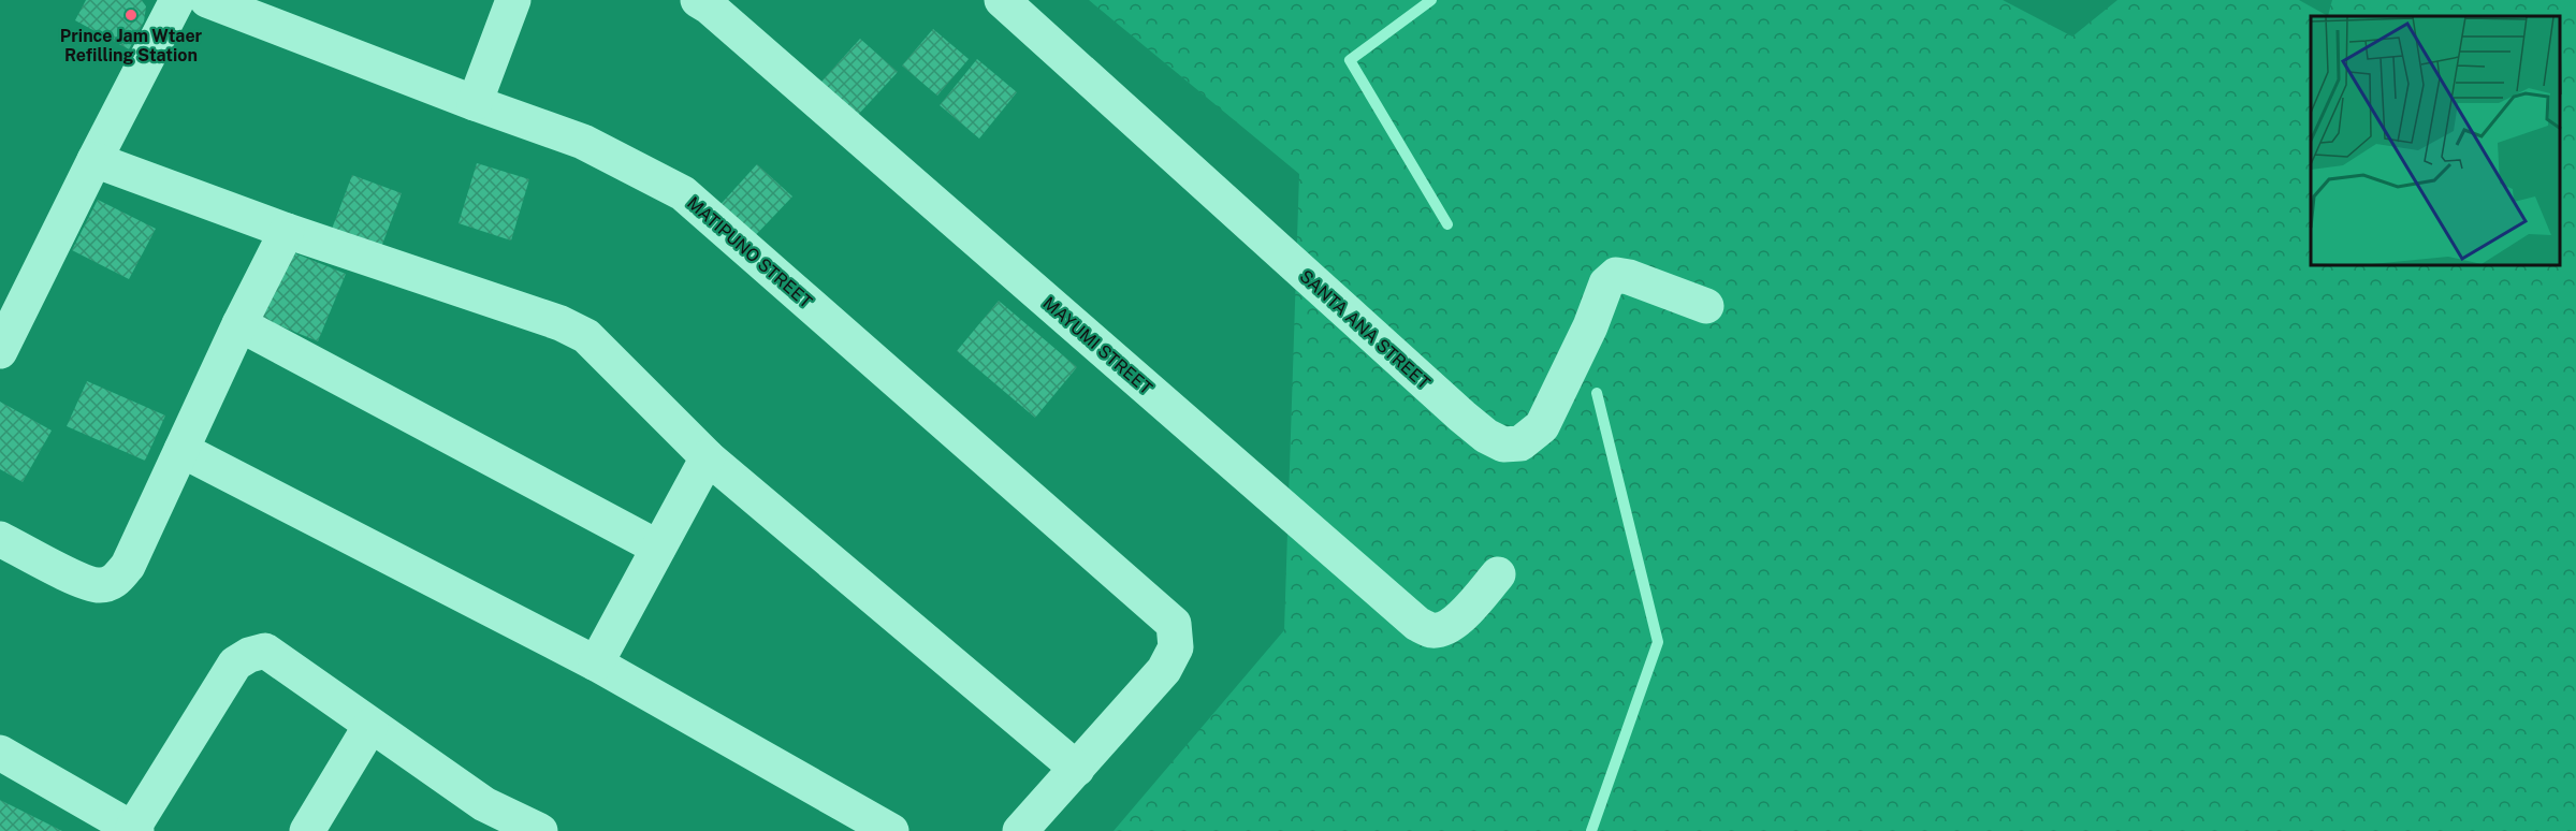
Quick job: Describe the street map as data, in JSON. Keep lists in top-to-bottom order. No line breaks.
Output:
{"streets":{"street":["MATIPUNO STREET","SANTA ANA STREET","MAYUMI STREET"]},"places":["Prince Jam Wtaer Refilling Station"]}
